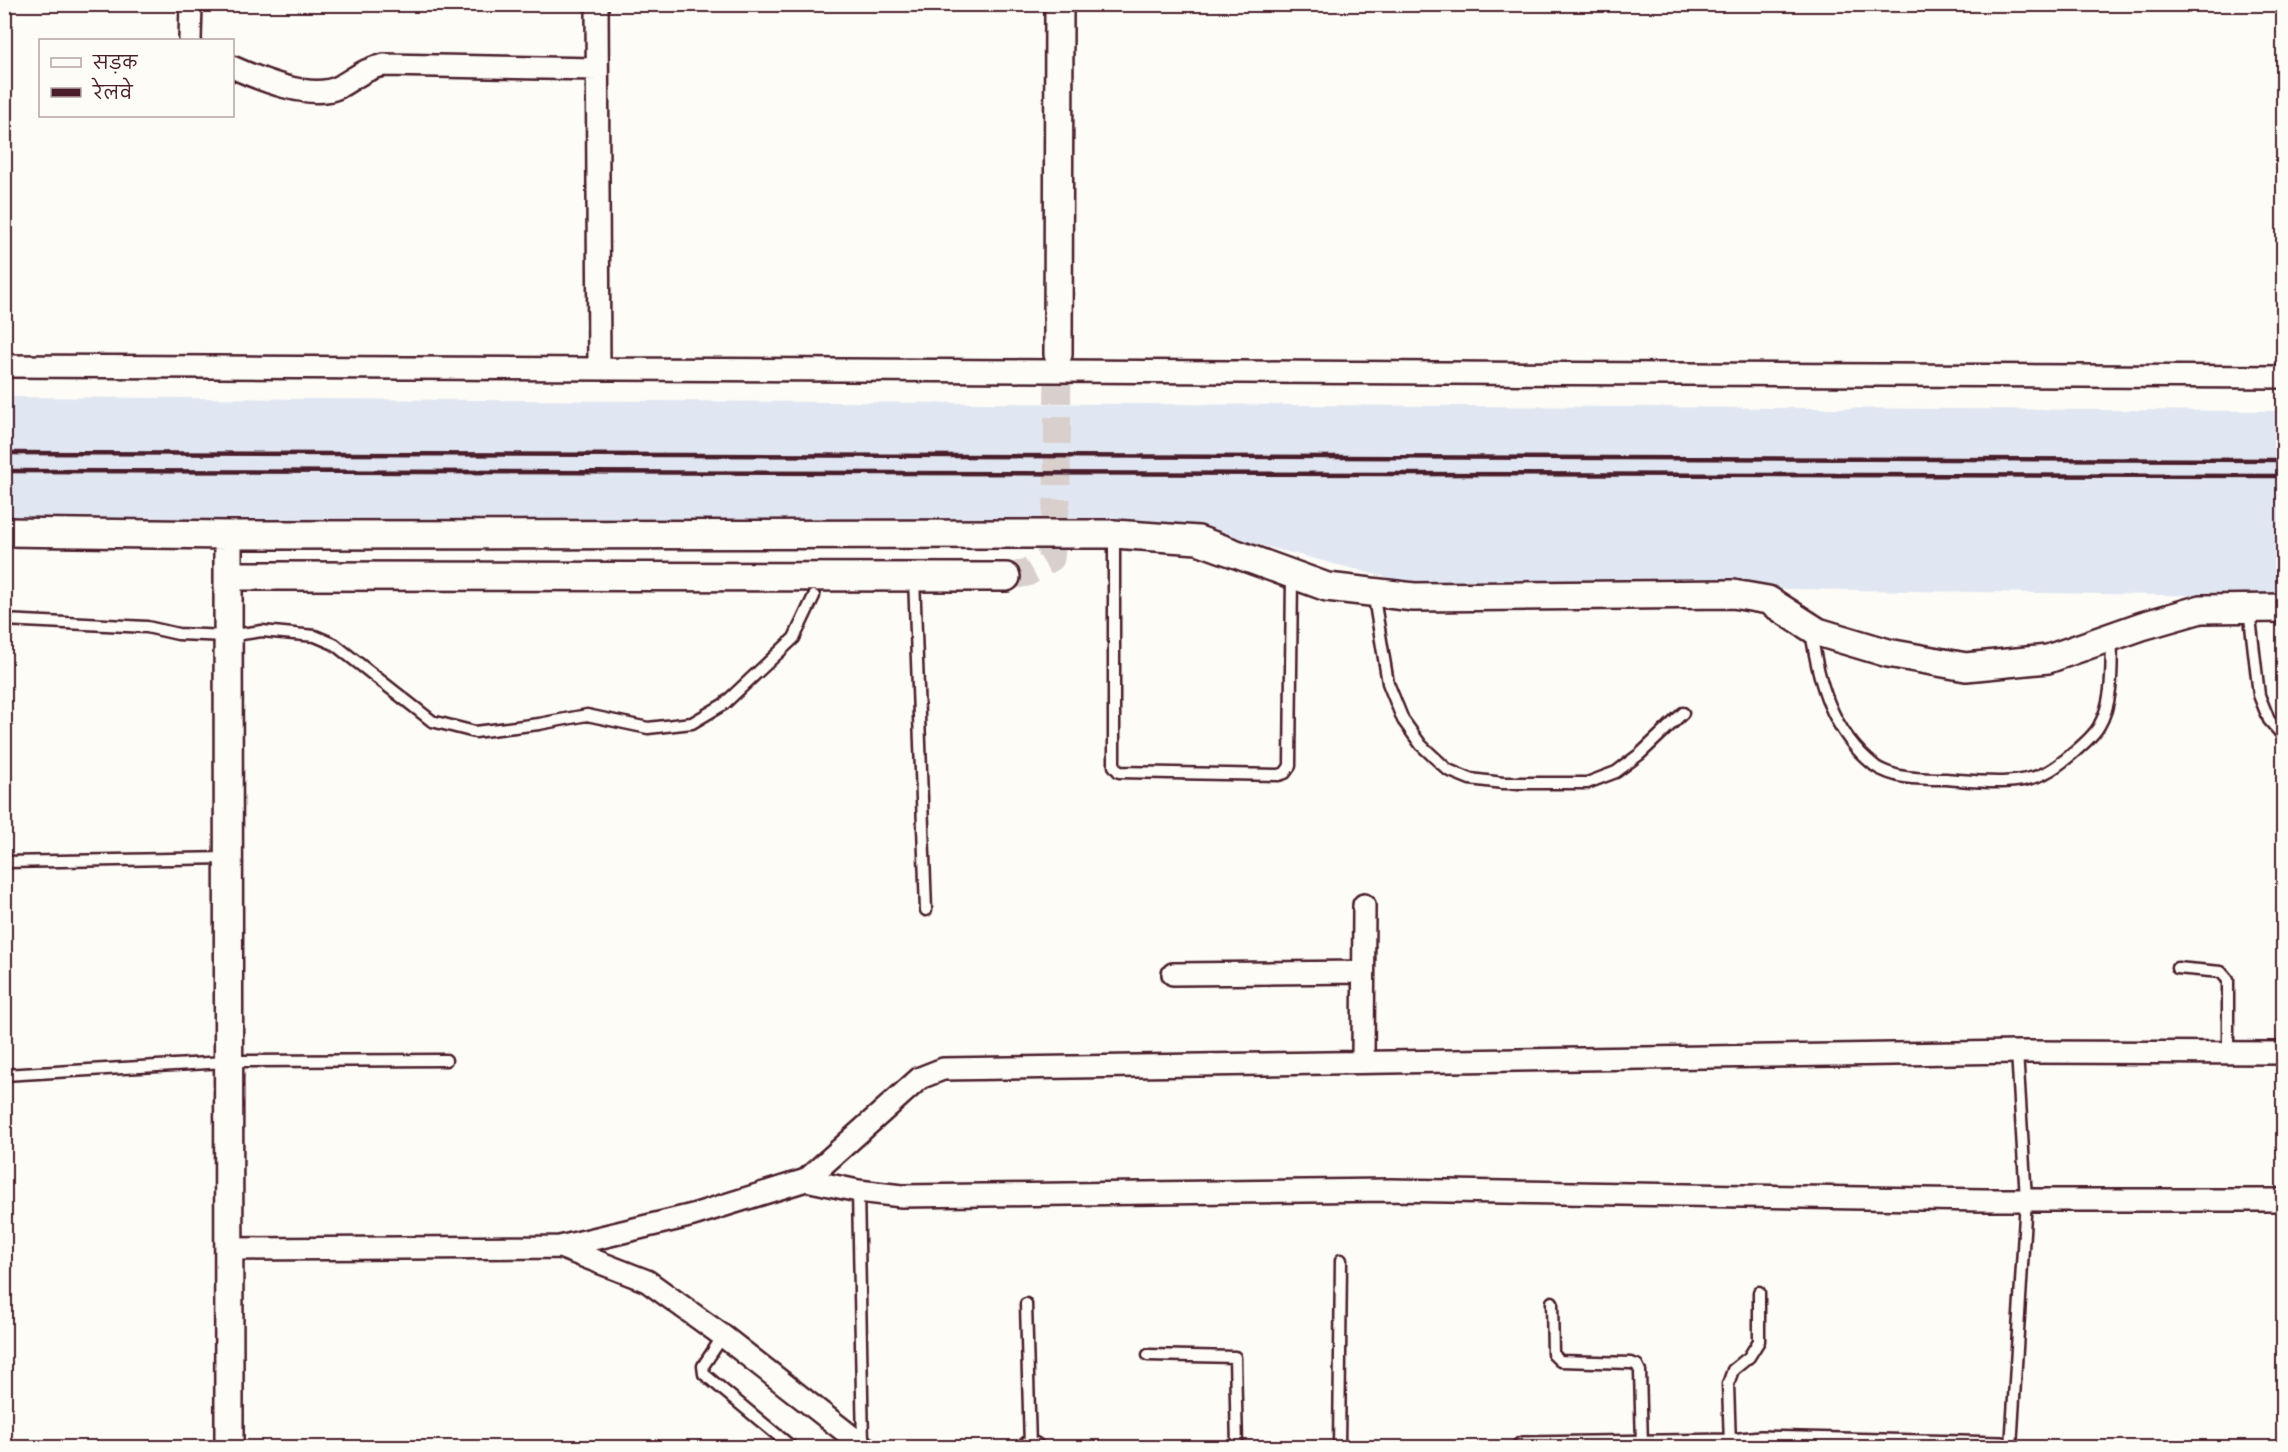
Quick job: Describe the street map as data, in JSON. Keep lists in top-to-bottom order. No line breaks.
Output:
{"legend":["सड़क","रेलवे"]}
